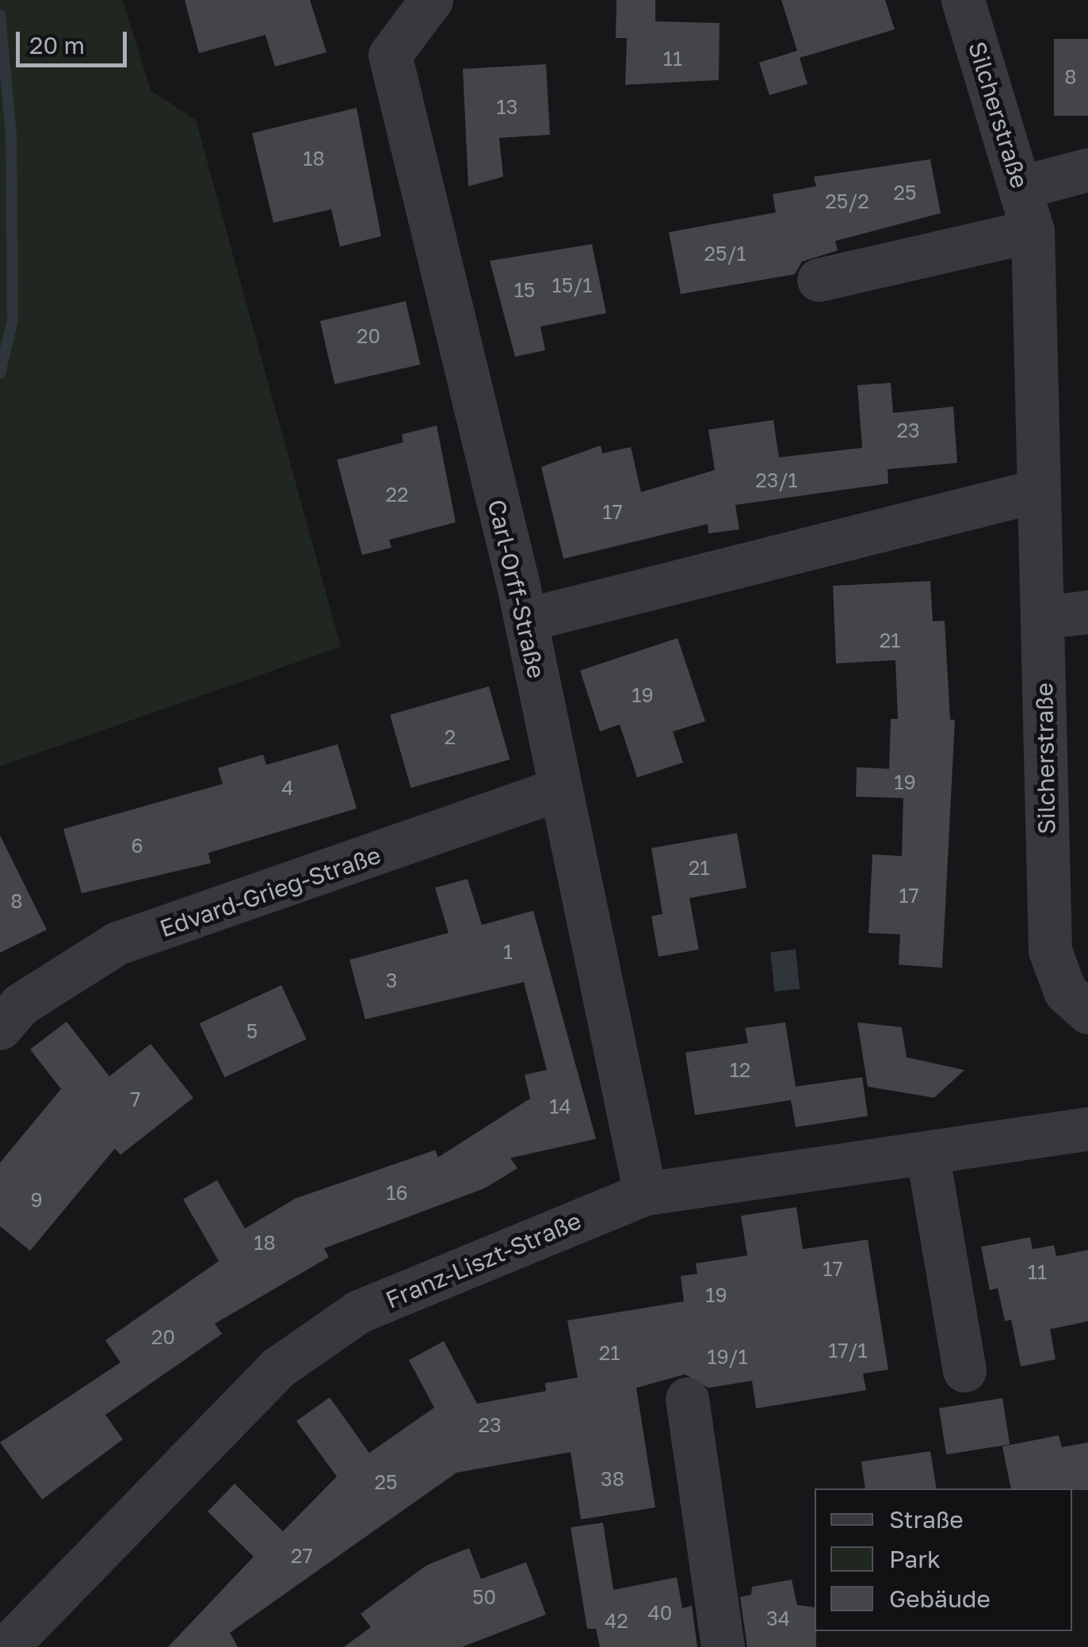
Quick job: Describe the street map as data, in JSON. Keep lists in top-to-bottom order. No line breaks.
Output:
{"streets":{"street":["Silcherstraße","Carl-Orff-Straße","Edvard-Grieg-Straße","Franz-Liszt-Straße"]},"crossings":[["Carl-Orff-Straße","Edvard-Grieg-Straße"],["Carl-Orff-Straße","Franz-Liszt-Straße"]],"house_numbers":["11","8","13","18","25","25/2","25/1","15/1","15","20","23","23/1","22","17","21","19","2","19","4","6","21","17","8","1","3","5","12","7","14","16","9","18","17","11","19","20","17/1","21","19/1","23","38","25","27","50","40","34","42"],"legend":["Straße","Park","Gebäude"],"scale_bar":"20 m"}
